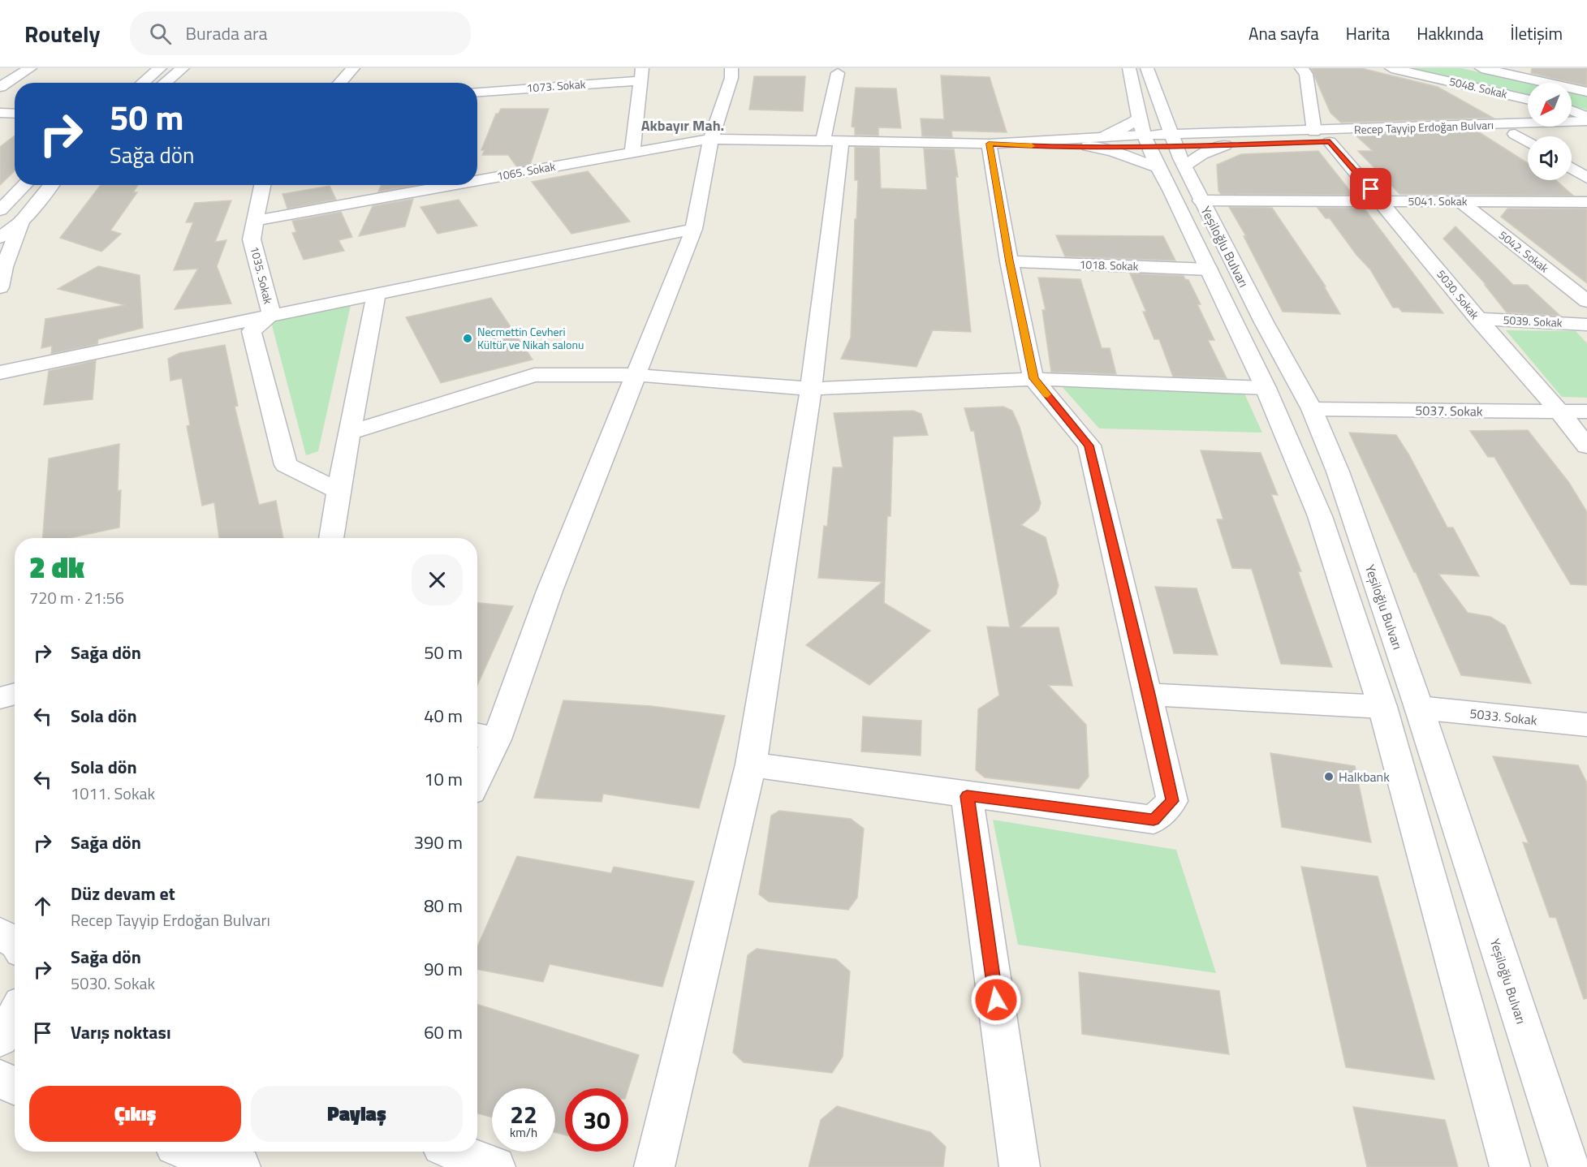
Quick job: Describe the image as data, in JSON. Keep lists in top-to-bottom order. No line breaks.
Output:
{"streets":{"street":["1073. Sokak","5048. Sokak","Recep Tayyip Erdoğan Bulvarı","1065. Sokak","5041. Sokak","Yeşiloğlu Bulvarı","5042. Sokak","1018. Sokak","1035. Sokak","5030. Sokak","5039. Sokak","5037. Sokak","5033. Sokak"]},"crossings":[["Recep Tayyip Erdoğan Bulvarı","Yeşiloğlu Bulvarı"],["Recep Tayyip Erdoğan Bulvarı","5030. Sokak"],["1065. Sokak","1035. Sokak"],["5041. Sokak","Yeşiloğlu Bulvarı"],["5041. Sokak","5042. Sokak"],["5041. Sokak","5030. Sokak"],["Yeşiloğlu Bulvarı","1018. Sokak"],["Yeşiloğlu Bulvarı","5037. Sokak"],["Yeşiloğlu Bulvarı","5033. Sokak"],["5030. Sokak","5039. Sokak"],["5030. Sokak","5037. Sokak"]],"districts":["Akbayır Mah."],"places":["Necmettin Cevheri Kültür ve Nikah salonu","Halkbank"],"north":"bottom left","page":{"header":"Routely","search":"Burada ara","nav":["Ana sayfa","Harita","Hakkında","İletişim"],"turn":["50 m","Sağa dön"],"heading":["2 dk","720 m · 21:56"],"list":[{"name":"Sağa dön","value":"50 m"},{"name":"Sola dön","value":"40 m"},{"name":"Sola dön","note":"1011. Sokak","value":"10 m"},{"name":"Sağa dön","value":"390 m"},{"name":"Düz devam et","note":"Recep Tayyip Erdoğan Bulvarı","value":"80 m"},{"name":"Sağa dön","note":"5030. Sokak","value":"90 m"},{"name":"Varış noktası","value":"60 m"}],"buttons":["Çıkış","Paylaş"],"speed":"22 km/h","limit":"30"}}
